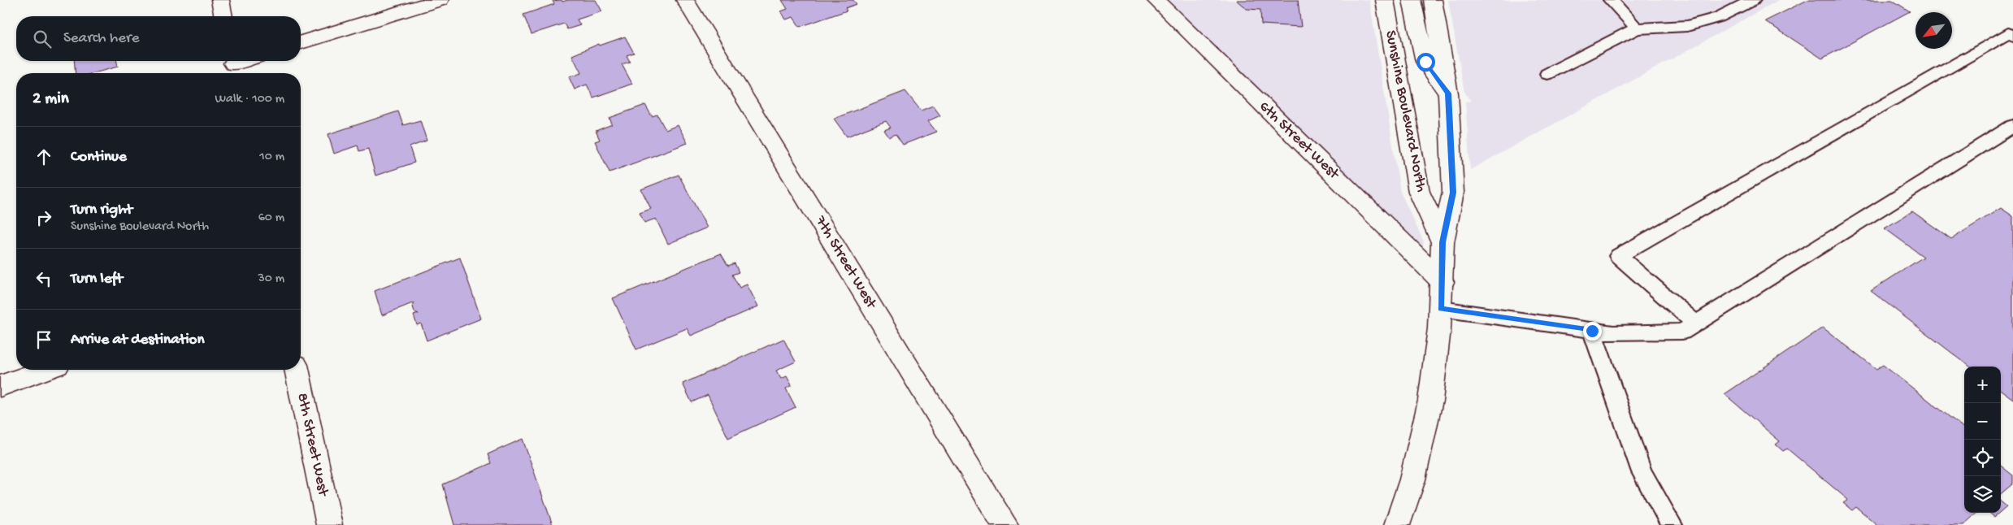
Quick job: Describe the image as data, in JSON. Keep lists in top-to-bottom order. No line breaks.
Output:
{"streets":{"street":["Sunshine Boulevard North","6th Street West","7th Street West","8th Street West"]},"crossings":[["Sunshine Boulevard North","6th Street West"]],"north":"bottom left","page":{"search":"Search here","heading":["2 min","Walk · 100 m"],"list":[["Continue","10 m"],["Turn right","Sunshine Boulevard North","60 m"],["Turn left","30 m"],"Arrive at destination"],"map_buttons":["+","−"]}}
